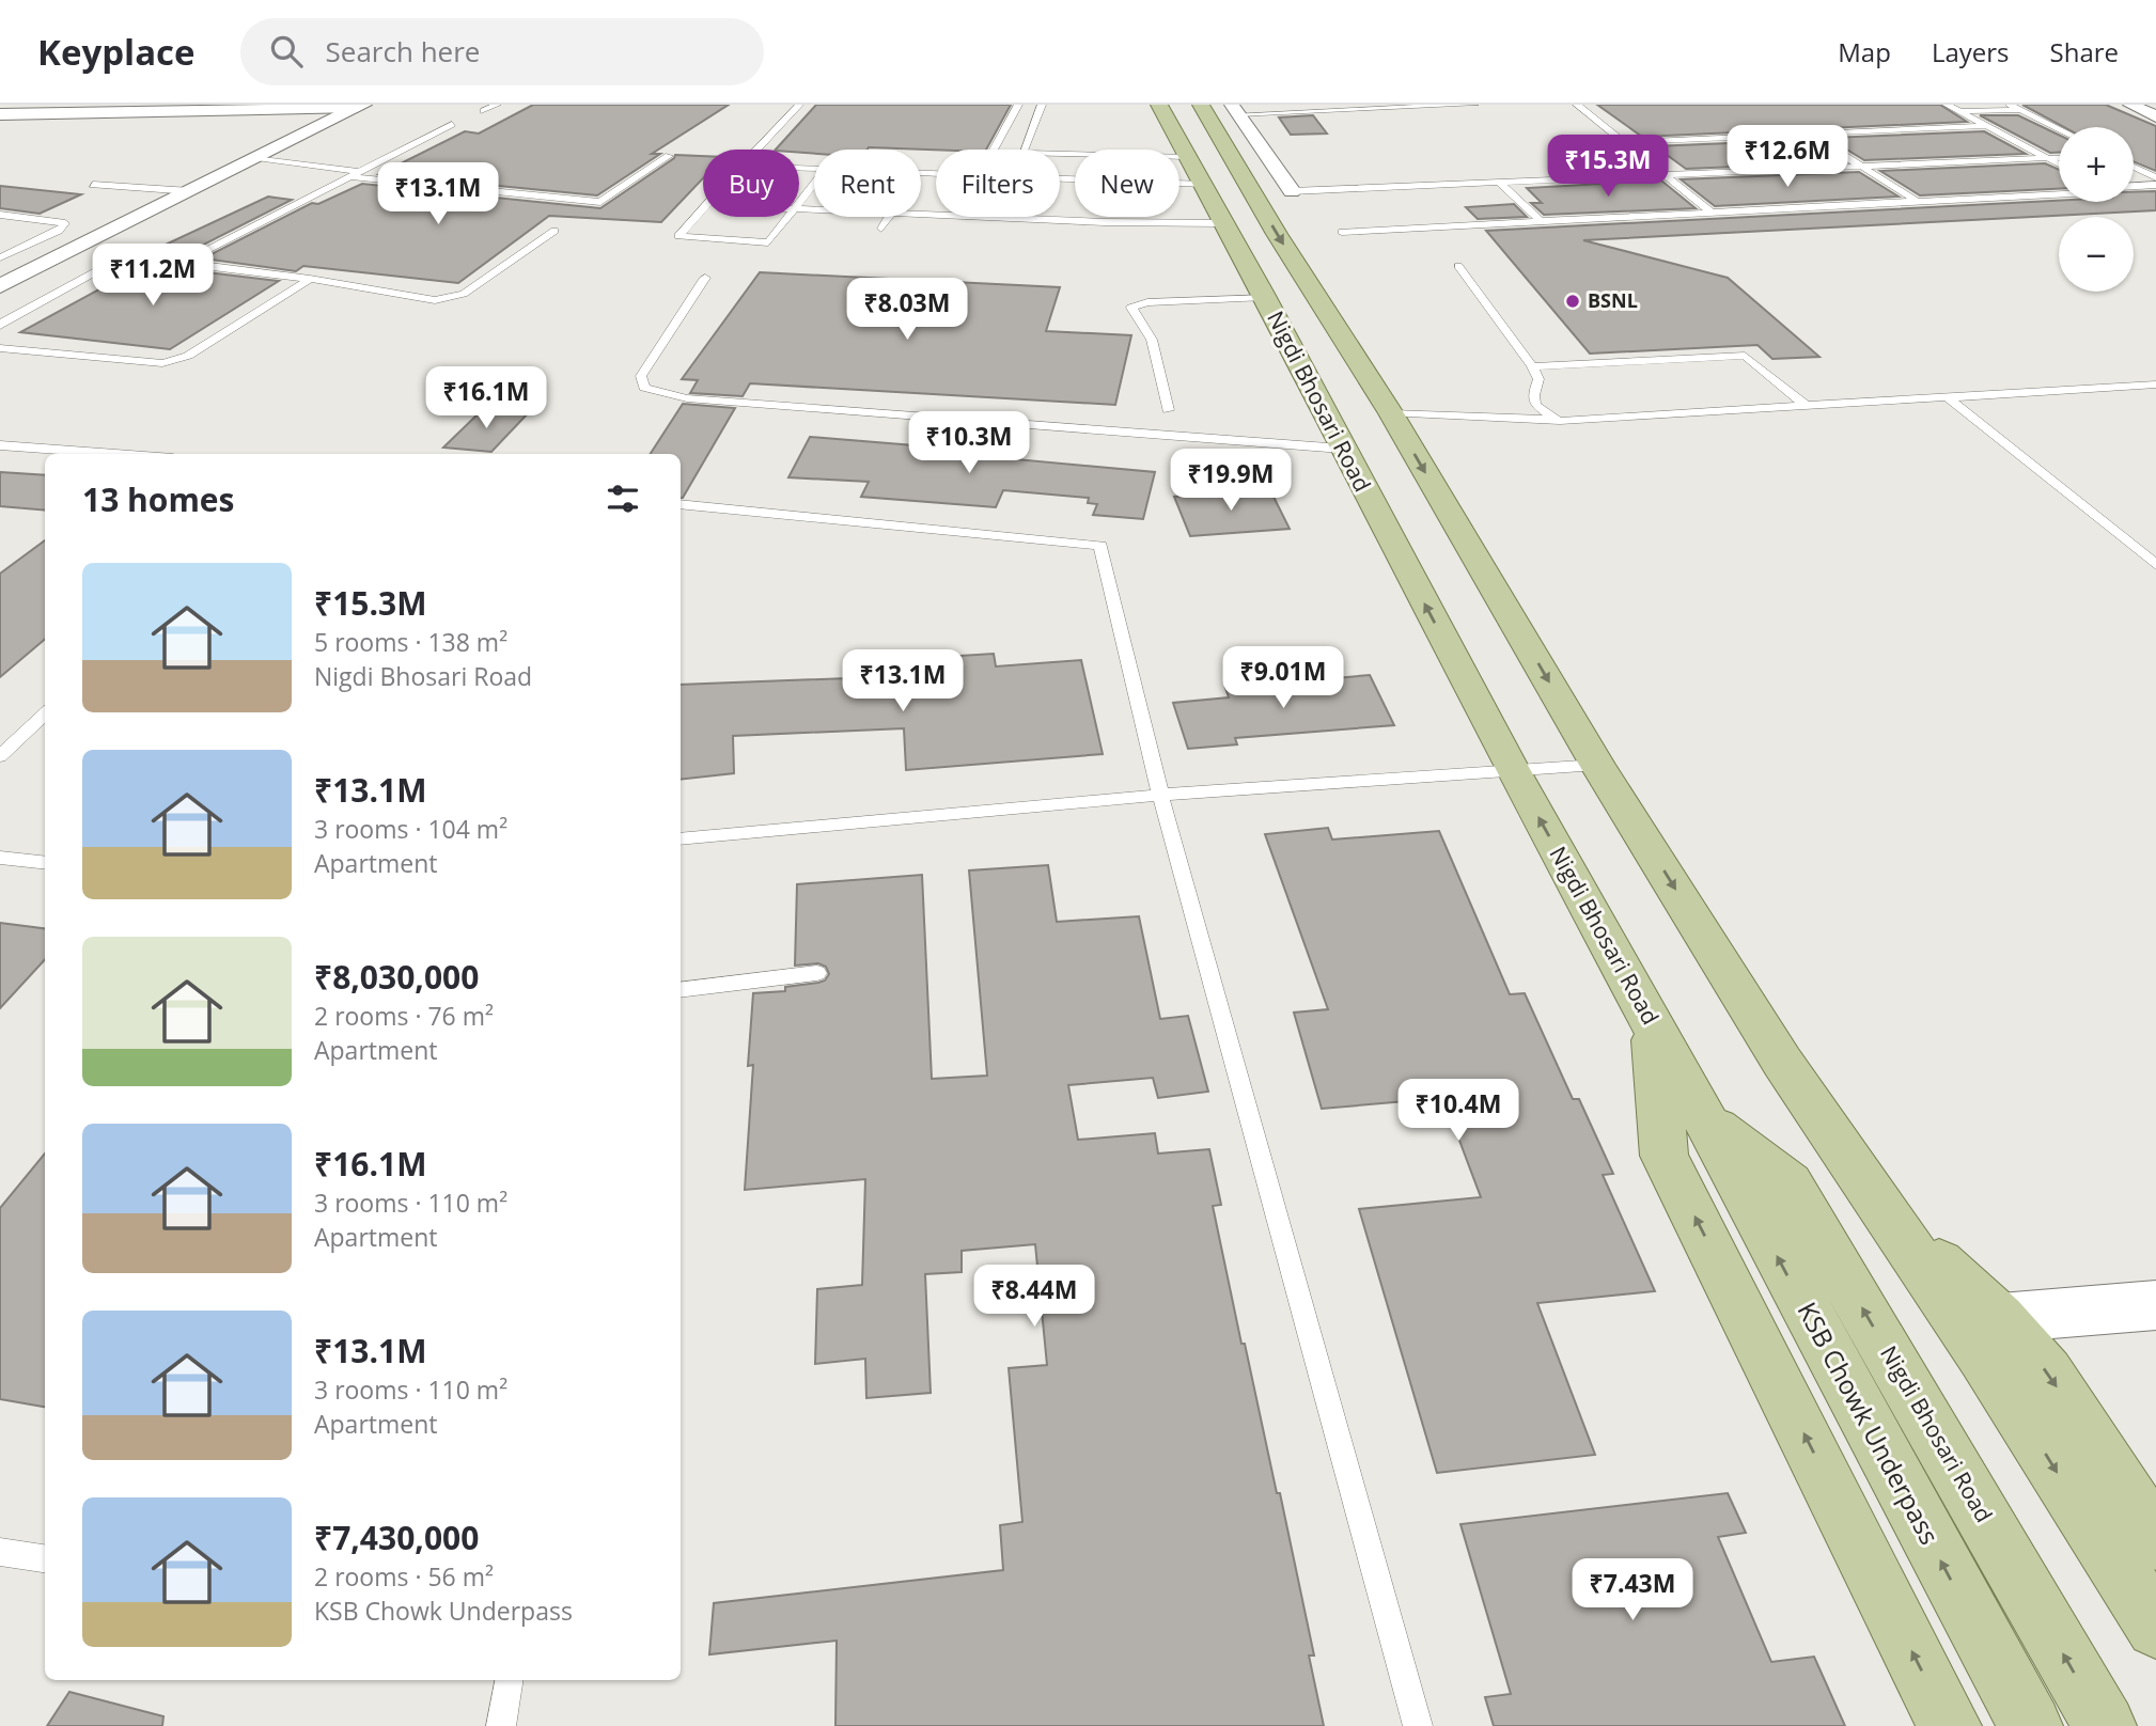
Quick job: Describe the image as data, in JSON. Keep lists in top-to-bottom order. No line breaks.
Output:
{"streets":{"main road":["Nigdi Bhosari Road","KSB Chowk Underpass"]},"crossings":[["Nigdi Bhosari Road","KSB Chowk Underpass"]],"places":["BSNL"],"page":{"header":"Keyplace","search":"Search here","nav":["Map","Layers","Share"],"price":["₹12.6M","₹15.3M","₹13.1M","₹11.2M","₹8.03M","₹16.1M","₹10.3M","₹19.9M","₹9.01M","₹13.1M","₹10.4M","₹8.44M","₹7.43M"],"map_buttons":["+","−"],"chip":["Buy","Rent","Filters","New"],"heading":"13 homes","list":[{"name":"₹15.3M","note":"5 rooms · 138 m² · Nigdi Bhosari Road"},{"name":"₹13.1M","note":"3 rooms · 104 m² · Apartment"},{"name":"₹8,030,000","note":"2 rooms · 76 m² · Apartment"},{"name":"₹16.1M","note":"3 rooms · 110 m² · Apartment"},{"name":"₹13.1M","note":"3 rooms · 110 m² · Apartment"},{"name":"₹7,430,000","note":"2 rooms · 56 m² · KSB Chowk Underpass"}]}}
